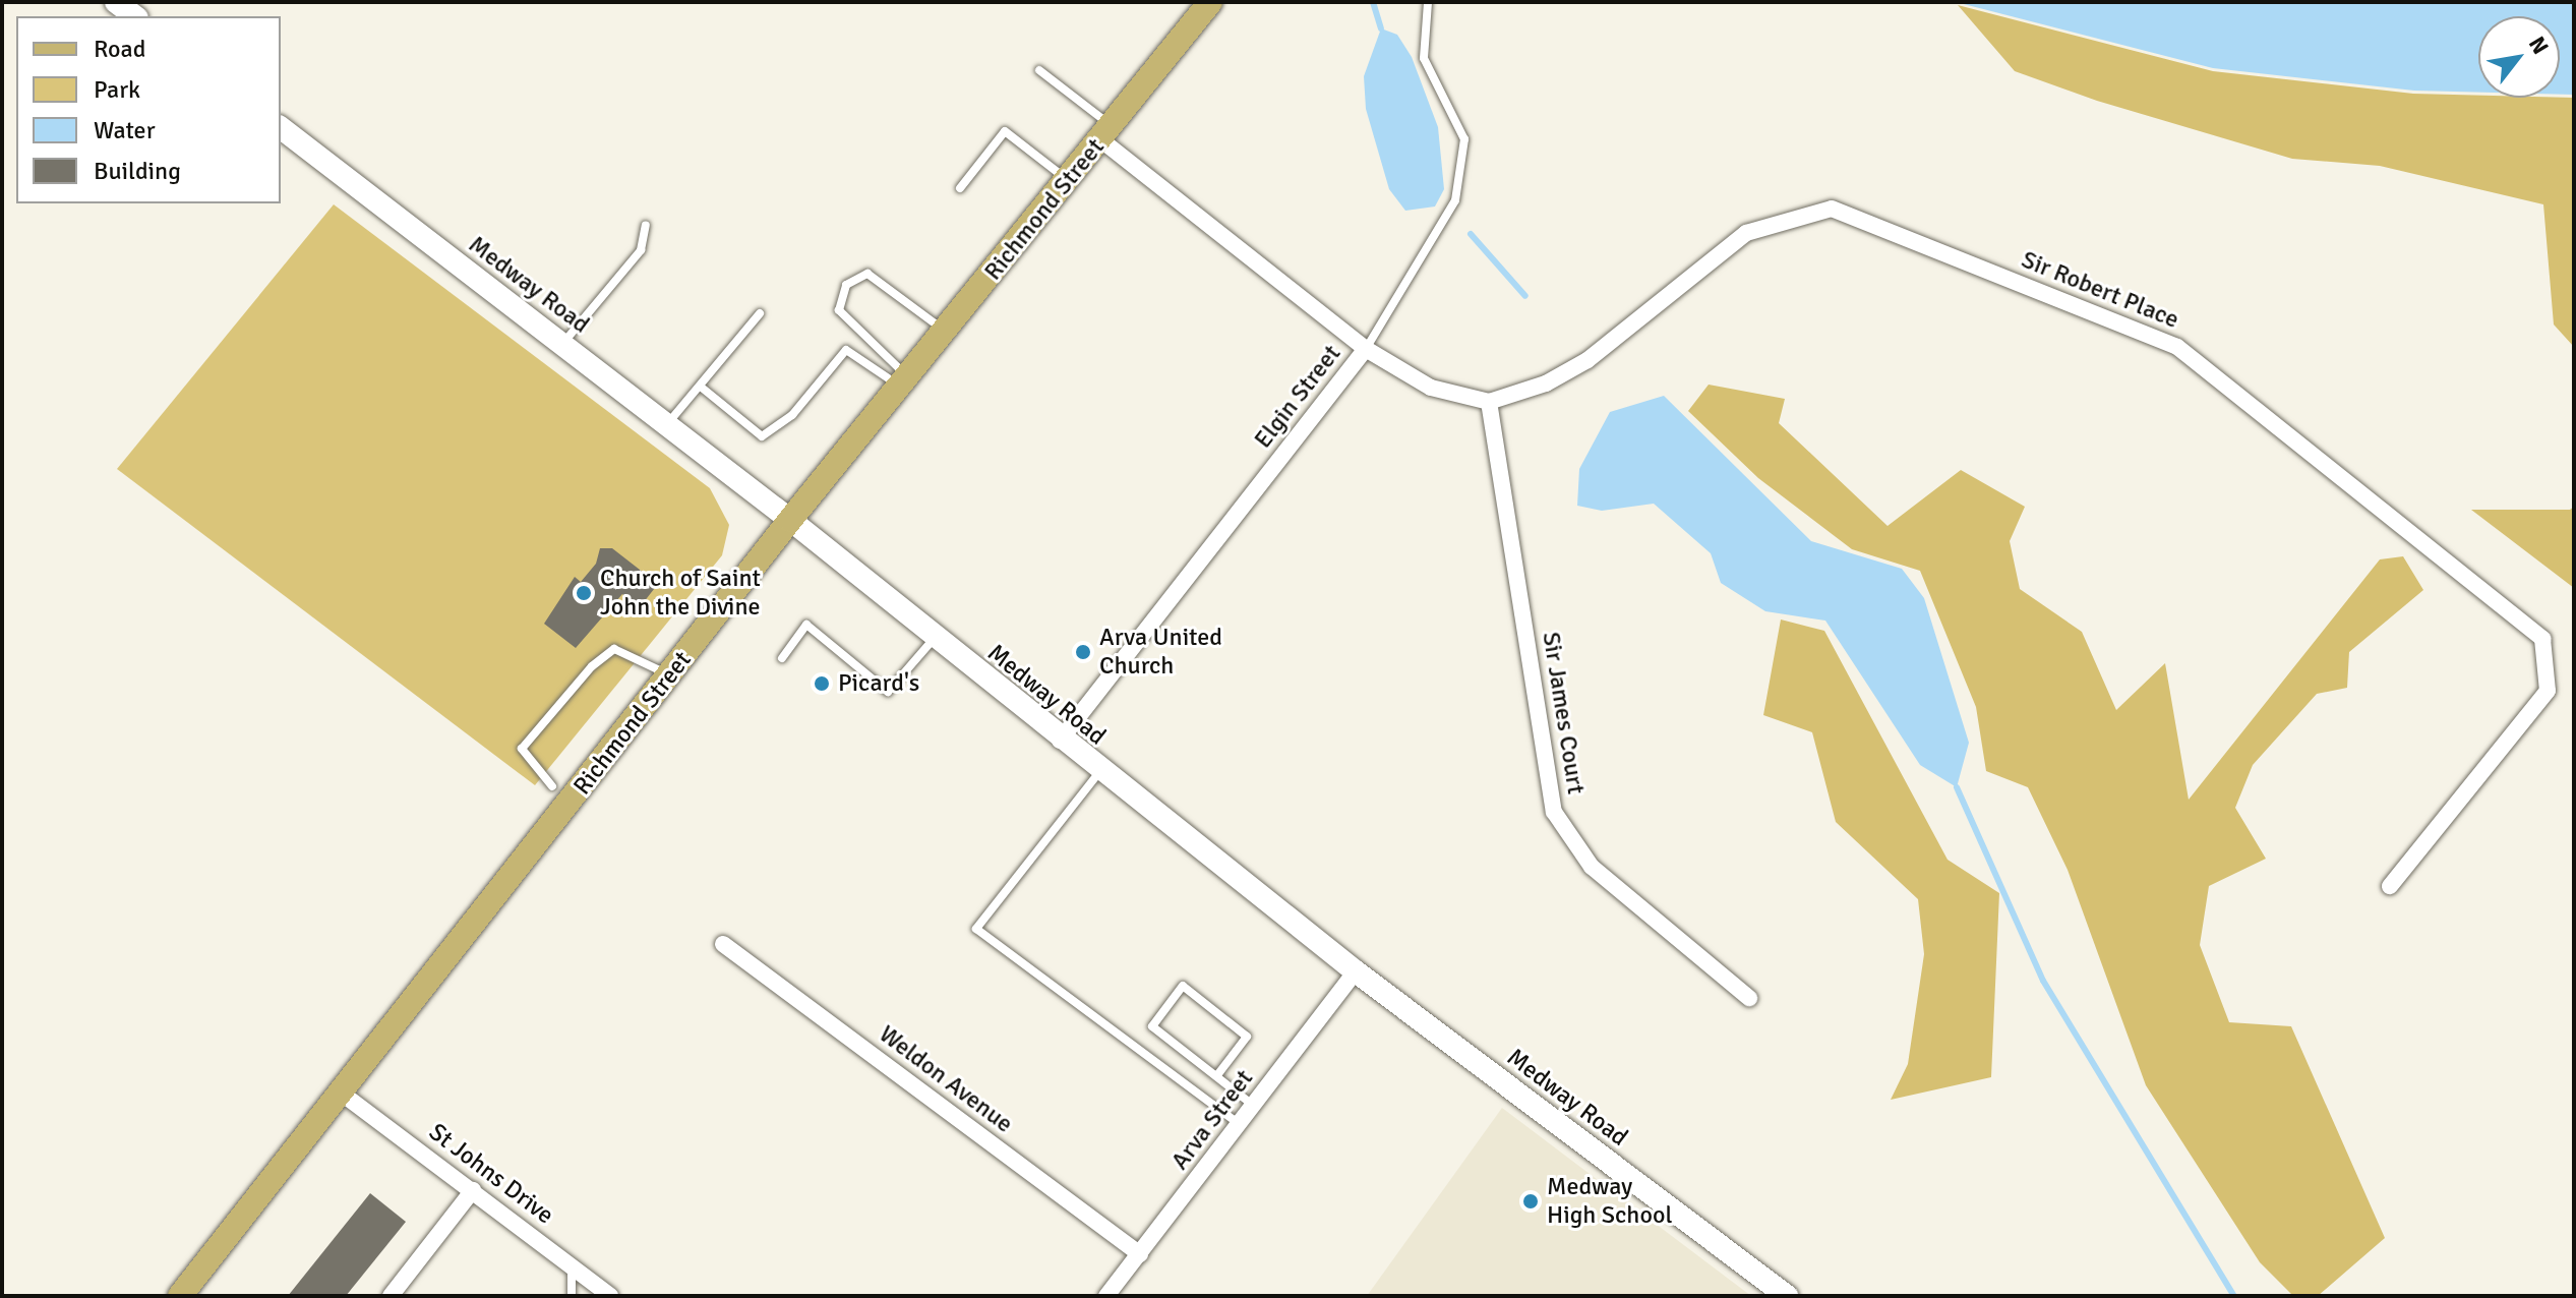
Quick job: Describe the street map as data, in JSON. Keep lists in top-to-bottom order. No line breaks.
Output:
{"streets":{"main road":["Richmond Street","Medway Road"],"street":["Sir Robert Place","Elgin Street","Sir James Court","Weldon Avenue","Arva Street","St Johns Drive"]},"crossings":[["Richmond Street","Medway Road"],["Richmond Street","Elgin Street"],["Richmond Street","St Johns Drive"],["Medway Road","Elgin Street"],["Medway Road","Arva Street"],["Sir Robert Place","Sir James Court"],["Weldon Avenue","Arva Street"]],"places":["Church of Saint John the Divine","Arva United Church","Picard's","Medway High School"],"legend":["Road","Park","Water","Building"],"north":"top right"}
